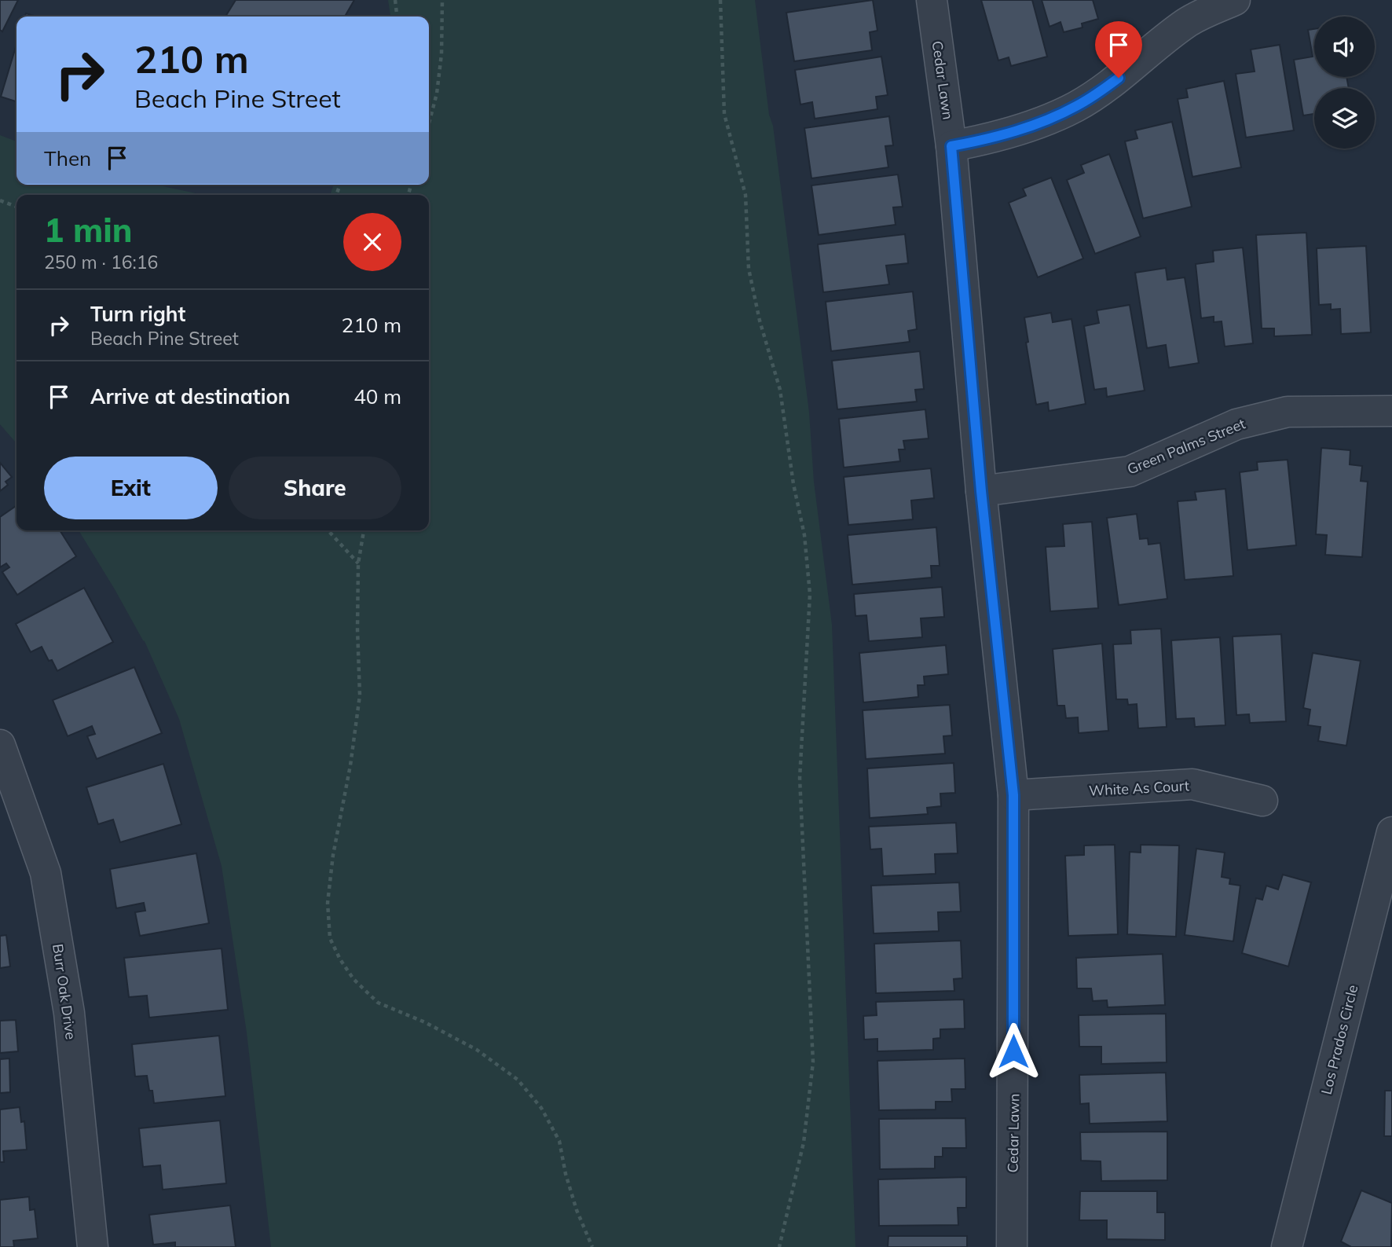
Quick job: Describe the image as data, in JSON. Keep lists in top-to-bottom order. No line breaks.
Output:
{"streets":{"street":["Cedar Lawn","Green Palms Street","White As Court","Burr Oak Drive","Los Prados Circle"]},"crossings":[["Cedar Lawn","Green Palms Street"],["Cedar Lawn","White As Court"]],"page":{"turn":["210 m","Beach Pine Street"],"then":"Then","heading":["1 min","250 m · 16:16"],"list":[{"name":"Turn right","note":"Beach Pine Street","value":"210 m"},{"name":"Arrive at destination","value":"40 m"}],"buttons":["Exit","Share"]}}
